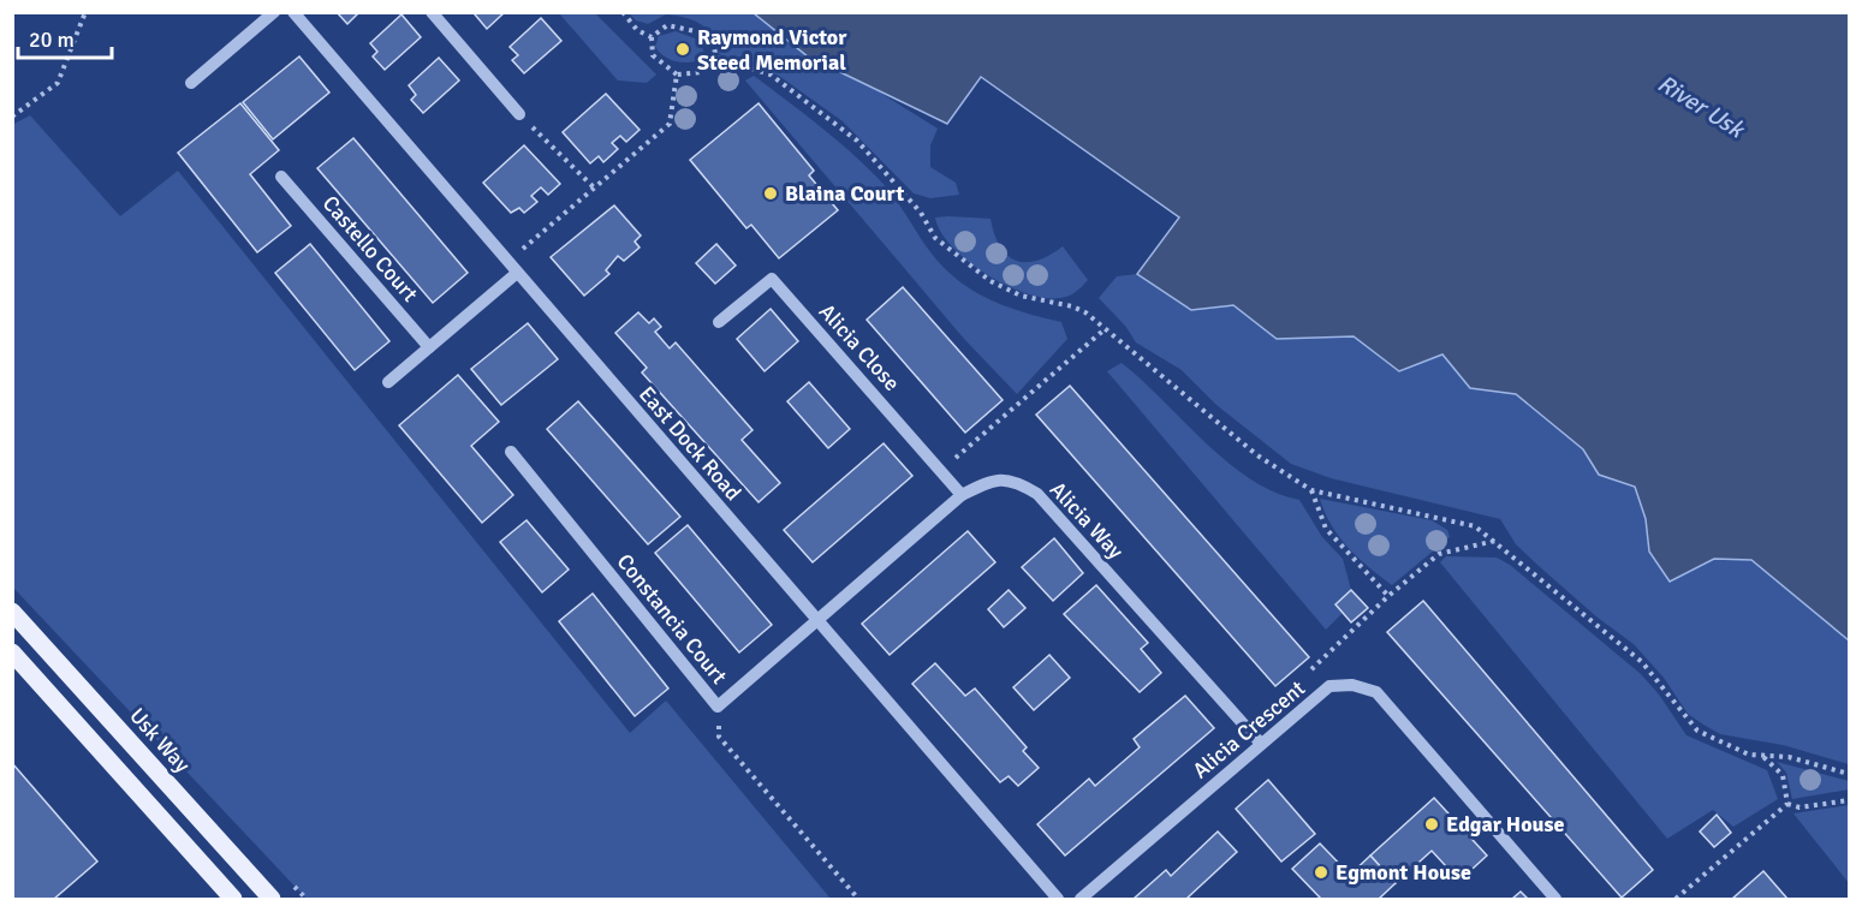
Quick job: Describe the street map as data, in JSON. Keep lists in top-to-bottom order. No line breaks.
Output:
{"streets":{"main road":["Usk Way"],"street":["Castello Court","Alicia Close","East Dock Road","Alicia Way","Constancia Court","Alicia Crescent"]},"crossings":[["Alicia Close","Alicia Way"],["East Dock Road","Alicia Way"],["East Dock Road","Constancia Court"],["Alicia Way","Constancia Court"],["Alicia Way","Alicia Crescent"]],"water":["River Usk"],"places":["Raymond Victor Steed Memorial","Blaina Court","Edgar House","Egmont House"],"scale_bar":"20 m"}
